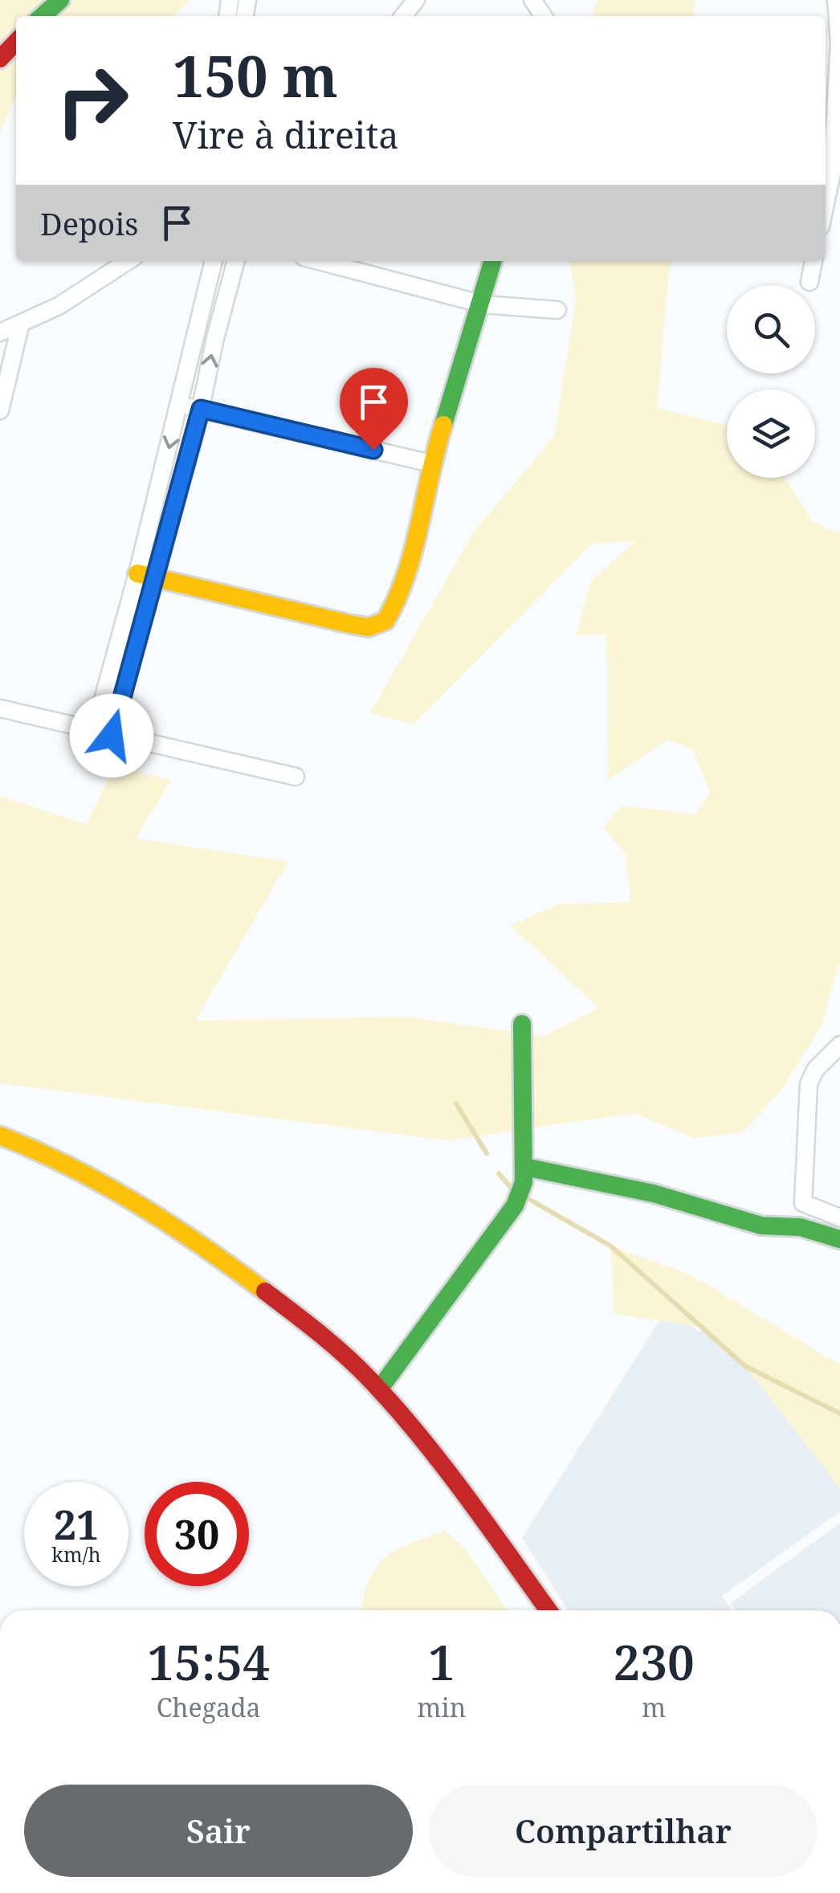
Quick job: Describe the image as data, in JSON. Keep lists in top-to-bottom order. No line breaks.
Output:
{"page":{"turn":["150 m","Vire à direita"],"then":"Depois","speed":"21 km/h","limit":"30","eta":["15:54","Chegada","1","min","230","m"],"buttons":["Sair","Compartilhar"]}}
